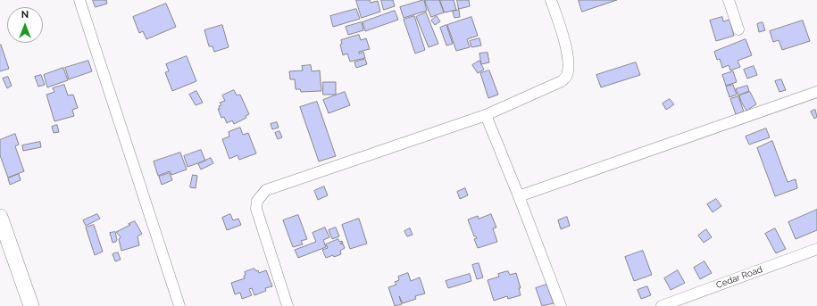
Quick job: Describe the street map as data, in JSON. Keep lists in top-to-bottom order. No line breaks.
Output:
{"streets":{"street":["Cedar Road"]},"north":"top"}
